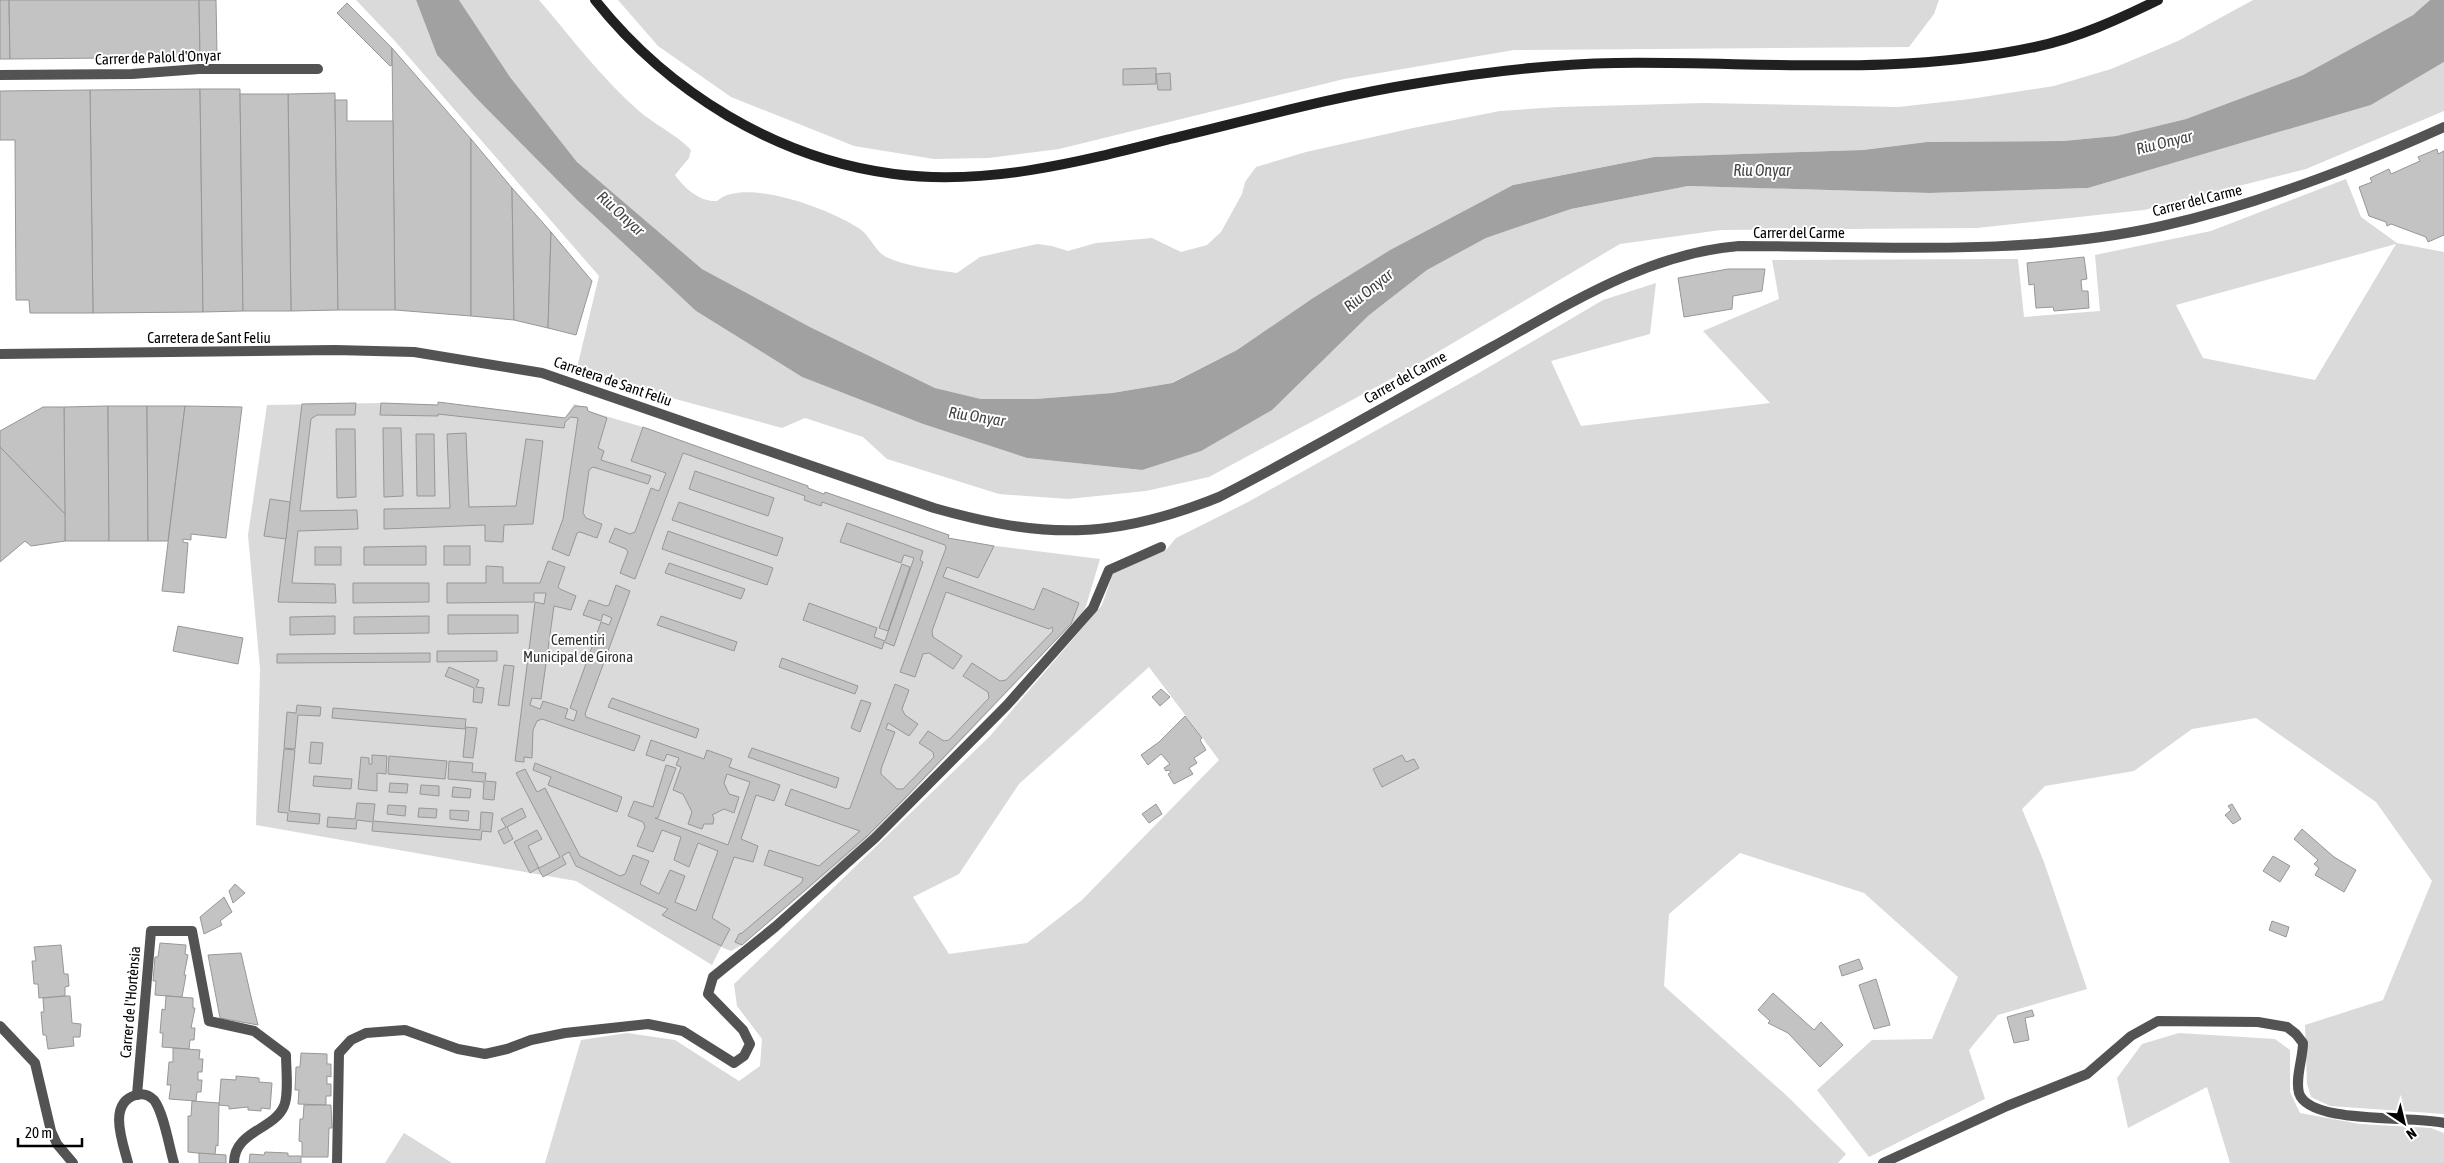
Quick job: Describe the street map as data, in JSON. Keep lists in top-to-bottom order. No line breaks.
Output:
{"streets":{"street":["Carrer de Palol d'Onyar","Carrer del Carme","Carretera de Sant Feliu","Carrer de l'Hortènsia"]},"crossings":[["Carrer del Carme","Carretera de Sant Feliu"]],"water":["Riu Onyar"],"parks":["Cementiri Municipal de Girona"],"scale_bar":"20 m","north":"bottom right"}
